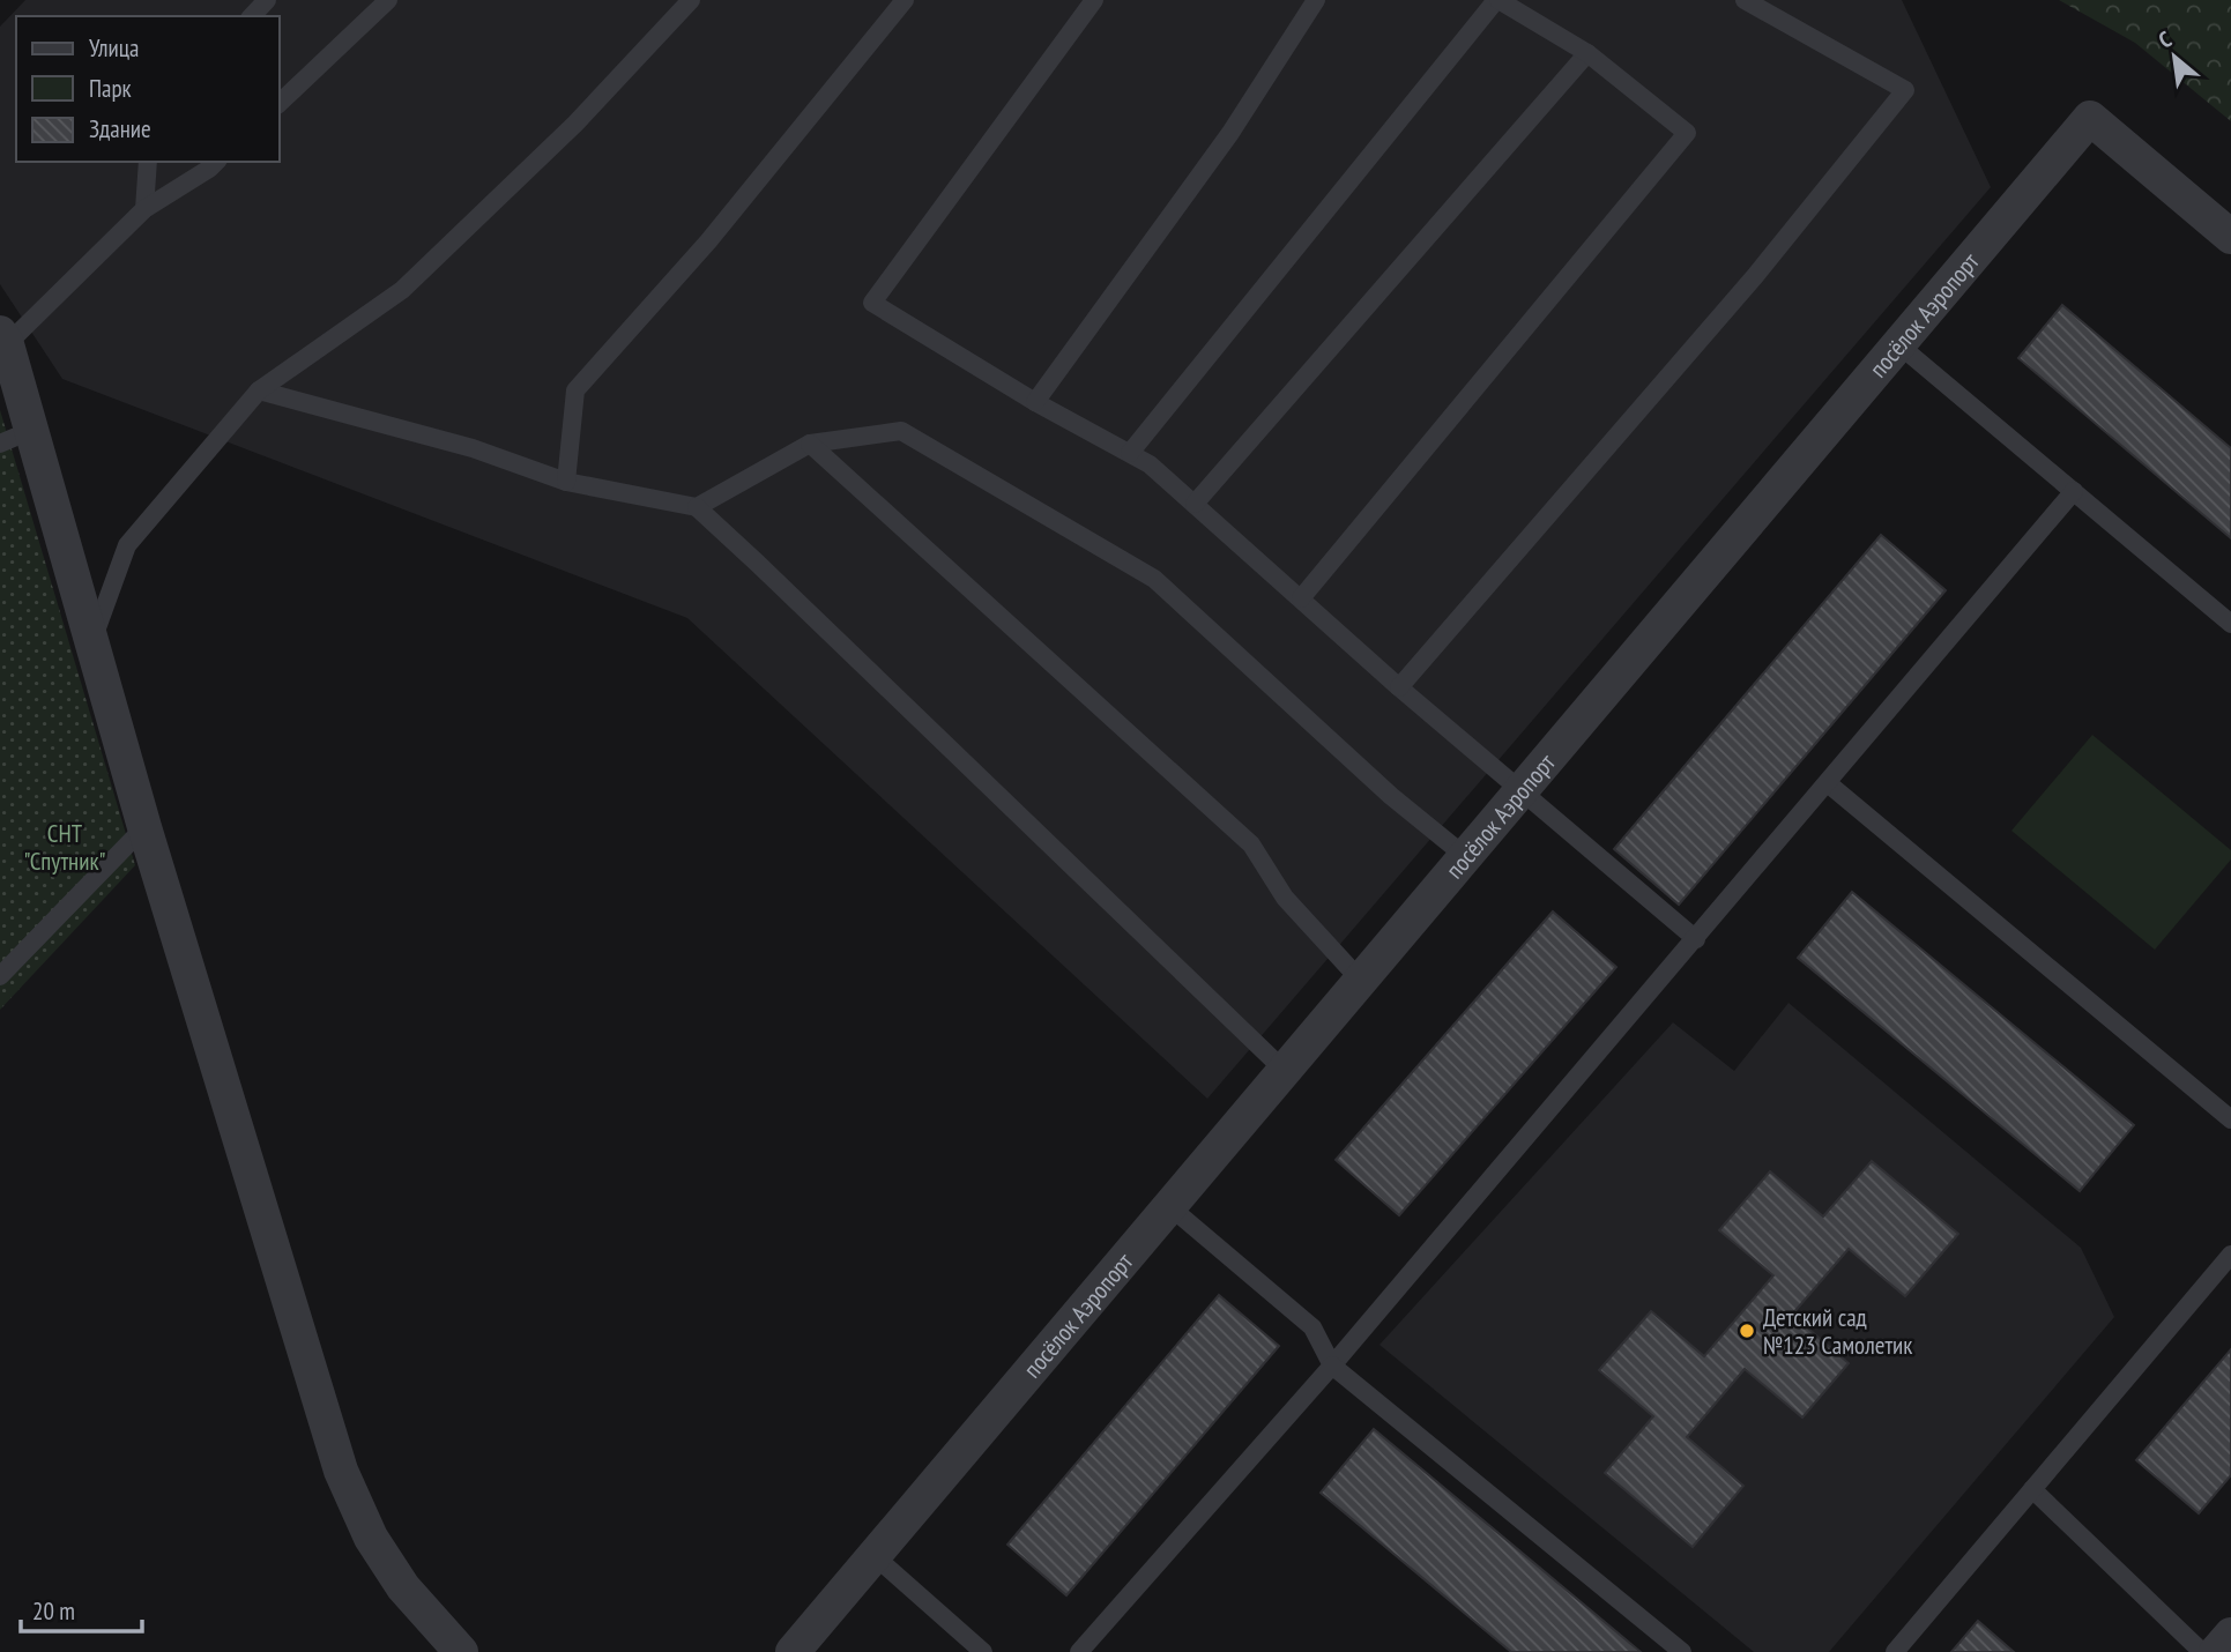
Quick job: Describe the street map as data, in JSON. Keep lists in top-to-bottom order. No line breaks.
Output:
{"streets":{"street":["посёлок Аэропорт"]},"parks":["СНТ \"Спутник\""],"places":["Детский сад №123 Самолетик"],"legend":["Улица","Парк","Здание"],"scale_bar":"20 m","north":"top left"}
